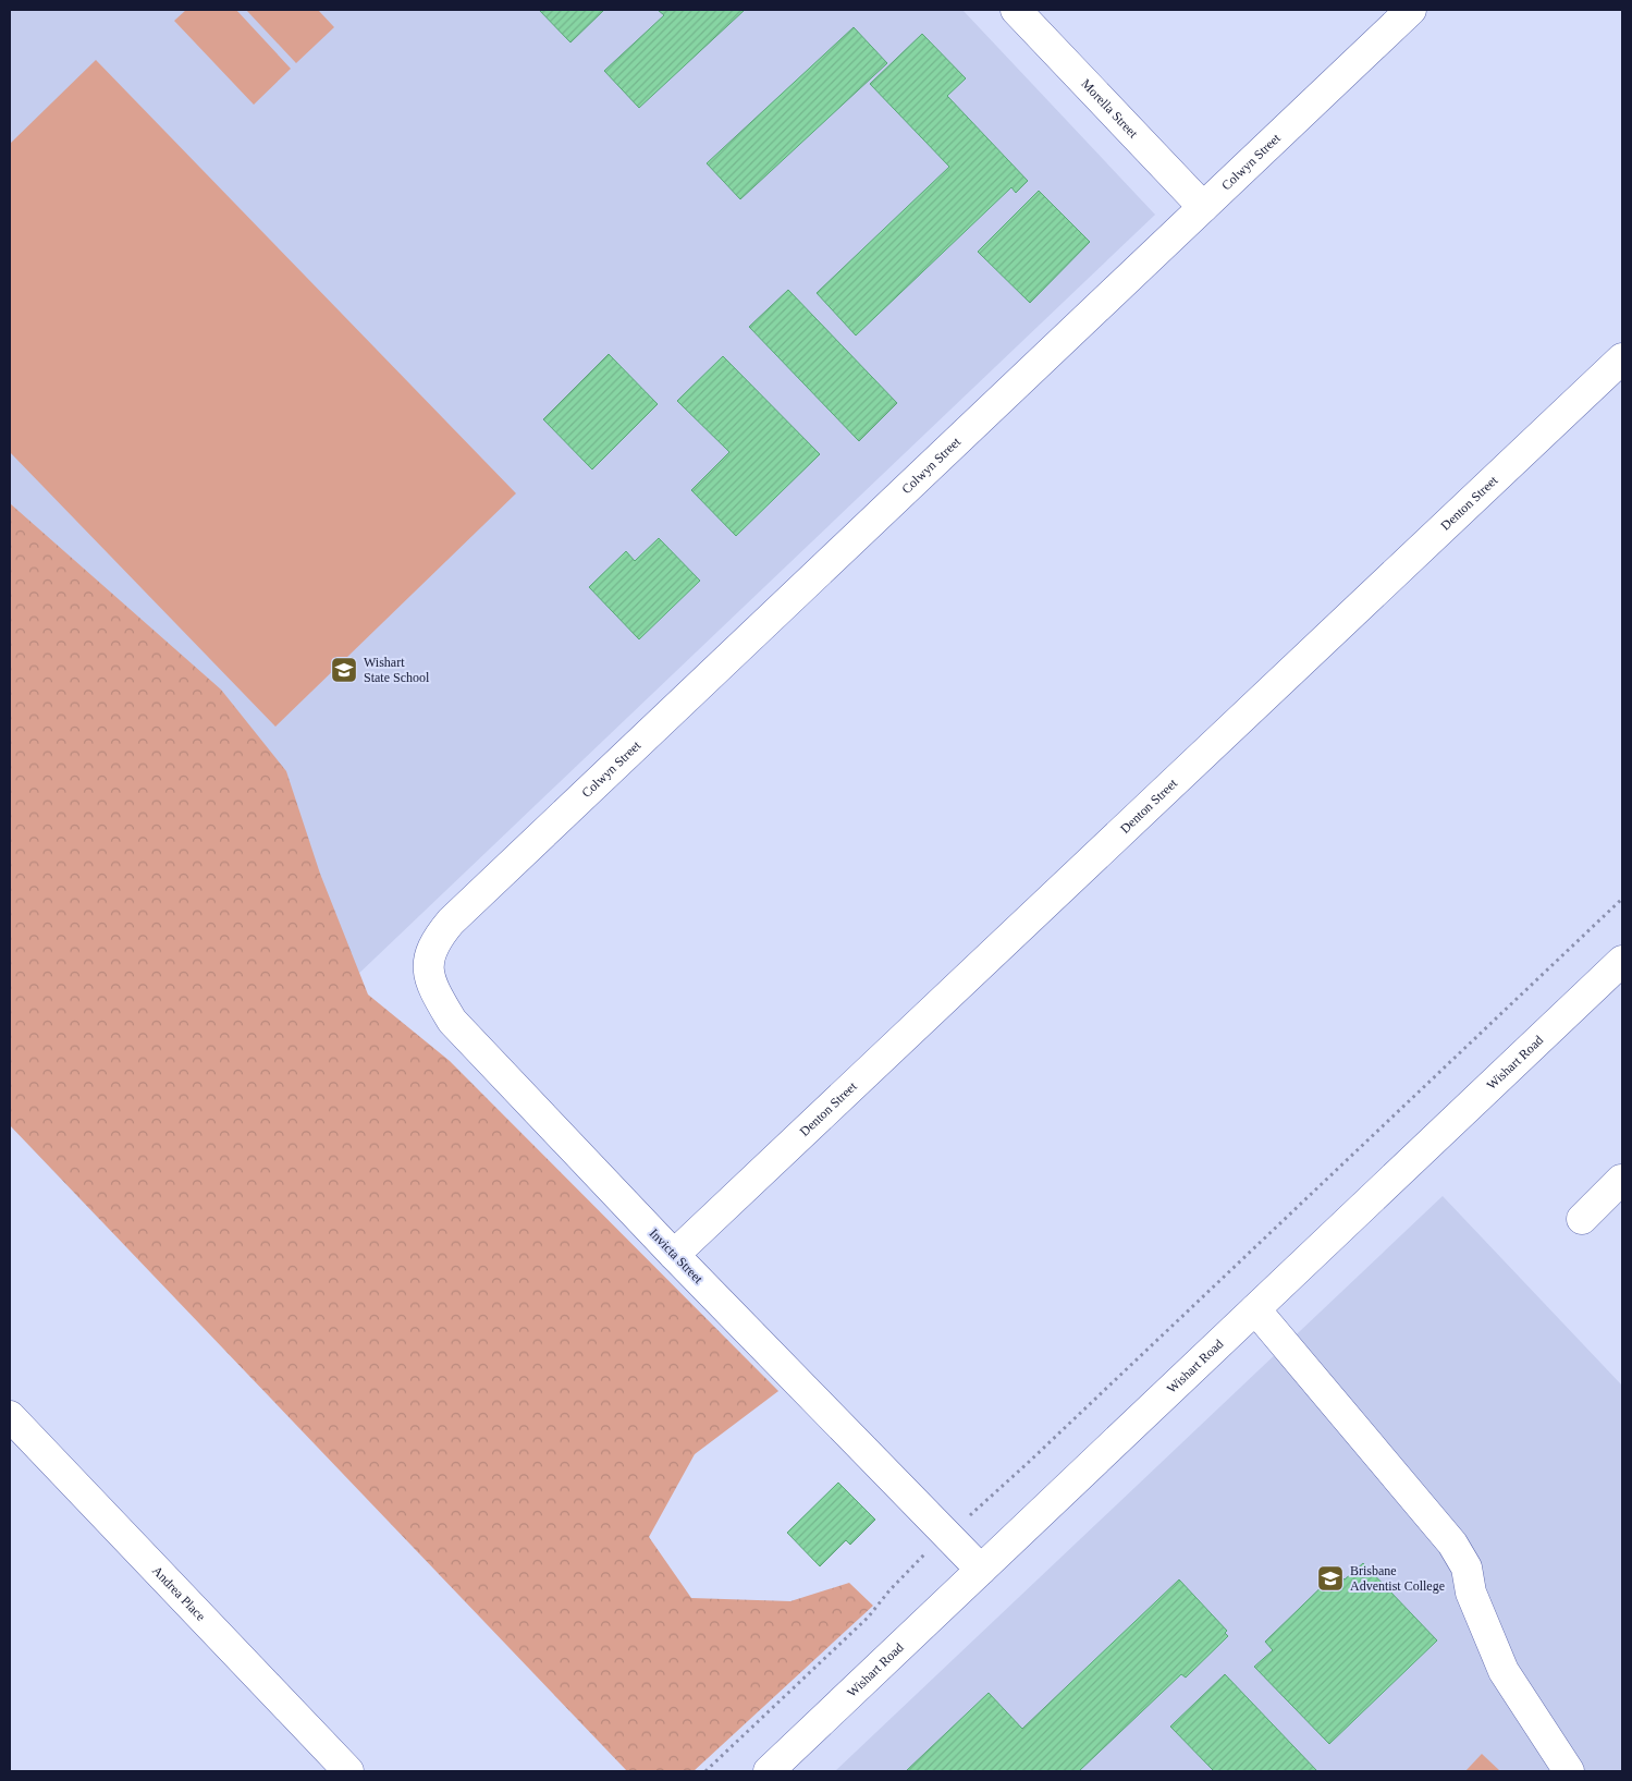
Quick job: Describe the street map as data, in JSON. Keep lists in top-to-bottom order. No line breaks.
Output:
{"streets":{"street":["Morella Street","Colwyn Street","Denton Street","Wishart Road","Invicta Street","Andrea Place"]},"crossings":[["Morella Street","Colwyn Street"],["Colwyn Street","Invicta Street"],["Denton Street","Invicta Street"],["Wishart Road","Invicta Street"]],"places":{"school or university":["Wishart State School","Brisbane Adventist College"]}}
